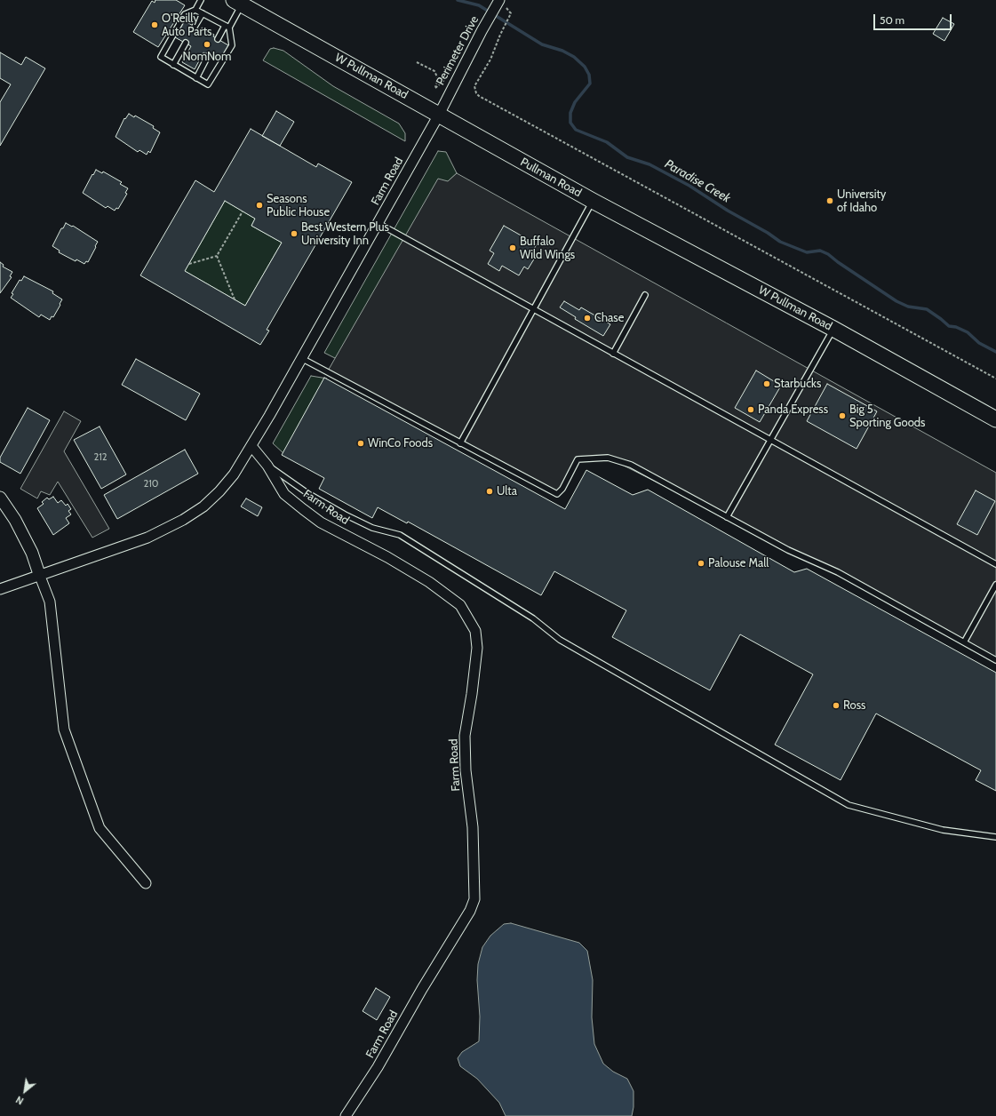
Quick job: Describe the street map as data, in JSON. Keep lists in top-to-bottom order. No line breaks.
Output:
{"streets":{"main road":["W Pullman Road","Pullman Road"],"street":["Perimeter Drive","Farm Road"]},"crossings":[["Perimeter Drive","W Pullman Road"],["Perimeter Drive","Farm Road"],["W Pullman Road","Pullman Road"],["W Pullman Road","Farm Road"]],"water":["Paradise Creek"],"places":["O'Reilly Auto Parts","NomNom","University of Idaho","Seasons Public House","Best Western Plus University Inn","Buffalo Wild Wings","Chase","Starbucks","Panda Express","Big 5 Sporting Goods","WinCo Foods","Ulta","Palouse Mall","Ross"],"house_numbers":["212","210"],"scale_bar":"50 m","north":"bottom left"}
